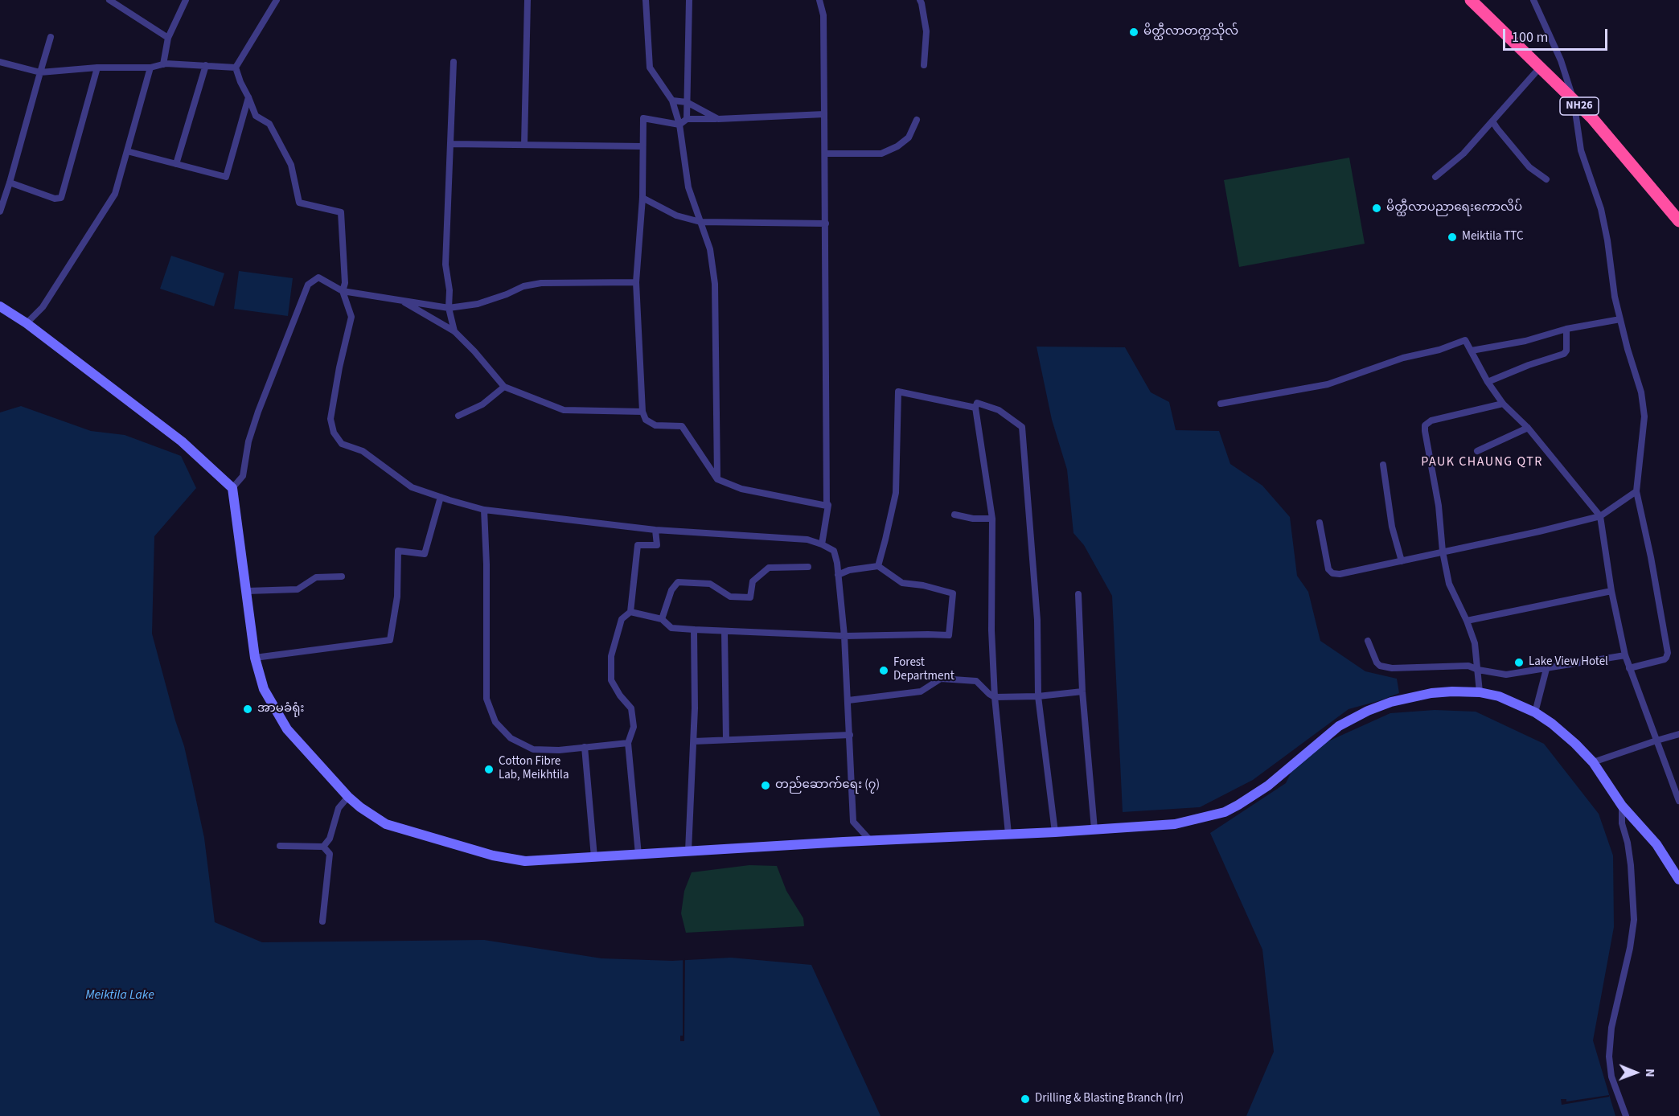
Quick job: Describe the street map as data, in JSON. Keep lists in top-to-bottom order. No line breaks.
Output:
{"streets":{"highway":["NH26"]},"districts":["PAUK CHAUNG QTR"],"water":["Meiktila Lake"],"places":["မိတ္ထီလာတက္ကသိုလ်","မိတ္ထီလာပညာရေးကောလိပ်","Meiktila TTC","Lake View Hotel","Forest Department","အာမခံရုံး","Cotton Fibre Lab, Meikhtila","တည်ဆောက်ရေး (၇)","Drilling & Blasting Branch (Irr)"],"scale_bar":"100 m","north":"right"}
